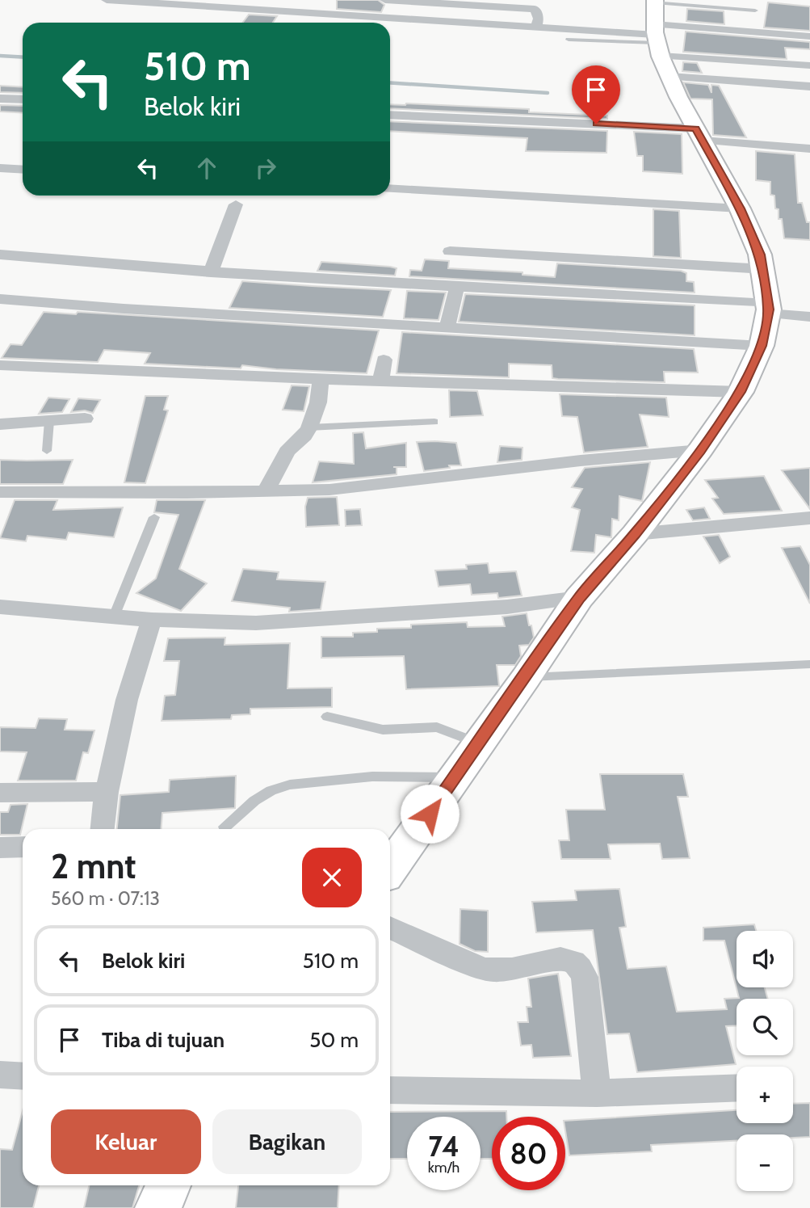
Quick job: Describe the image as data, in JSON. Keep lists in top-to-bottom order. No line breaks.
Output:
{"page":{"turn":["510 m","Belok kiri"],"heading":["2 mnt","560 m · 07:13"],"list":[{"name":"Belok kiri","value":"510 m"},{"name":"Tiba di tujuan","value":"50 m"}],"map_buttons":["+","−"],"buttons":["Keluar","Bagikan"],"speed":"74 km/h","limit":"80"}}
